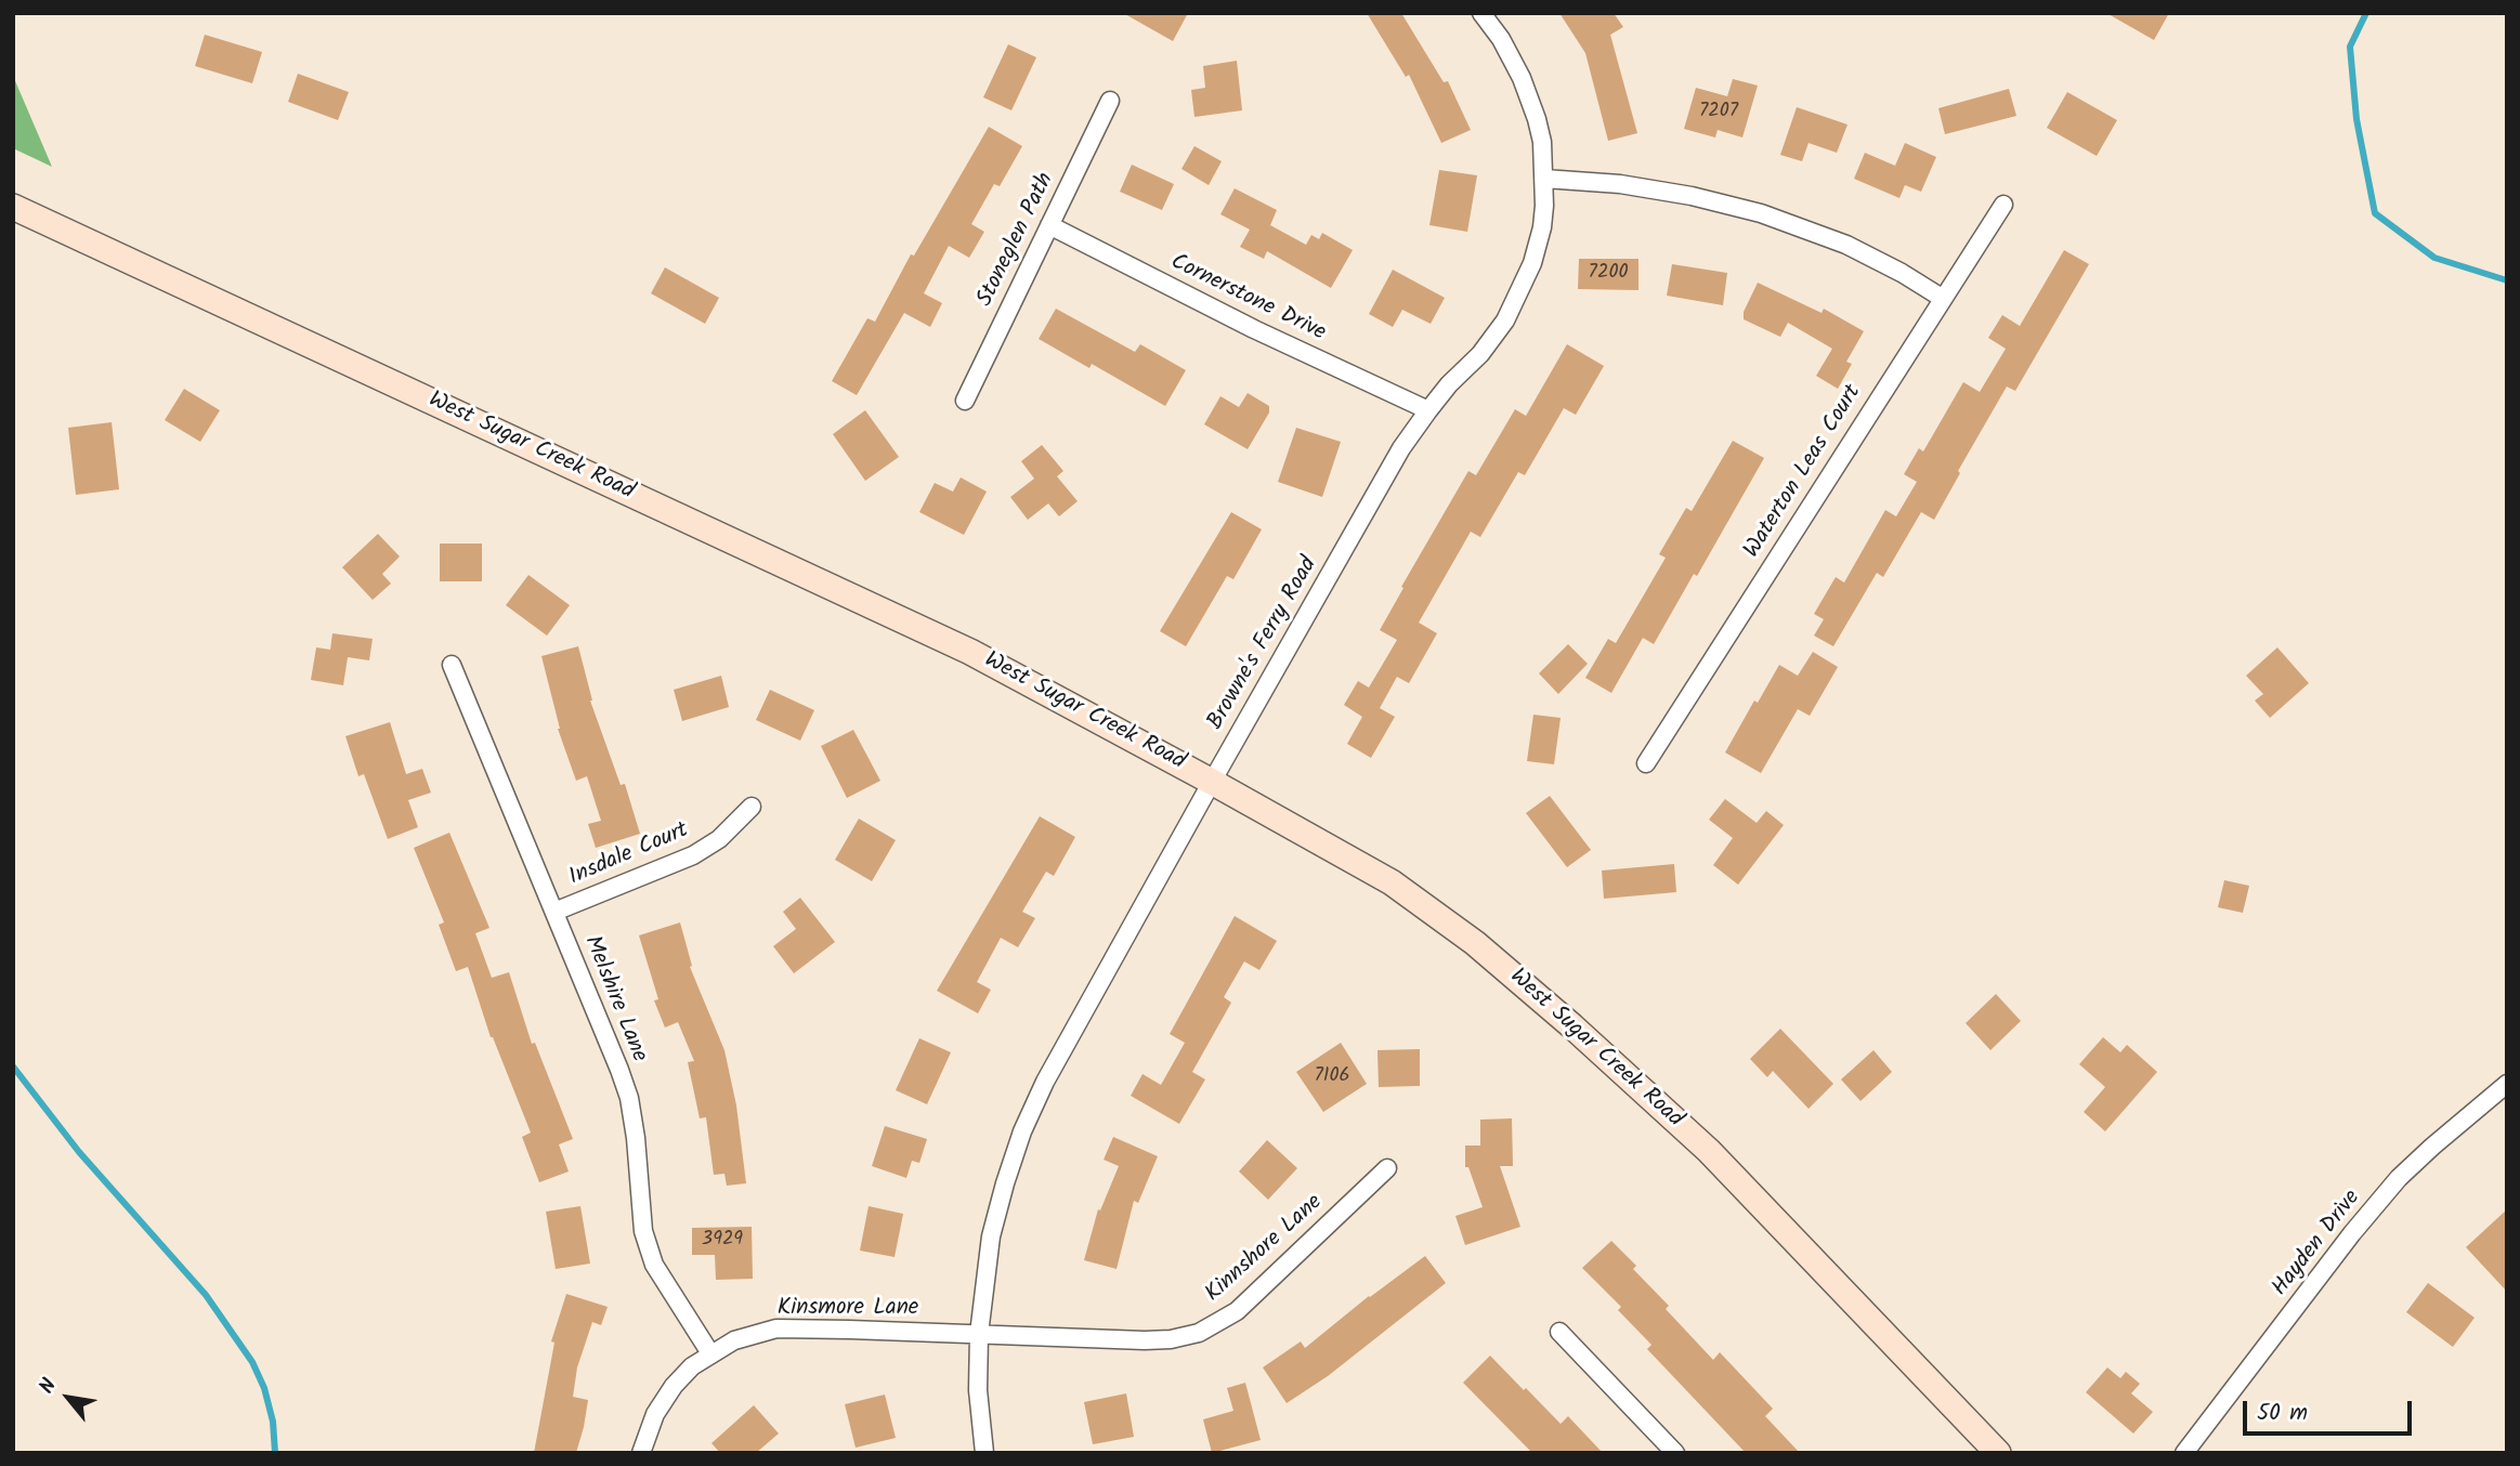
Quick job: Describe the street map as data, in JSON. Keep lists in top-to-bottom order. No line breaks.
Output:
{"streets":{"main road":["West Sugar Creek Road"],"street":["Stoneglen Path","Cornerstone Drive","Waterton Leas Court","Browne's Ferry Road","Insdale Court","Melshire Lane","Hayden Drive","Kinnshore Lane","Kinsmore Lane"]},"crossings":[["Stoneglen Path","Cornerstone Drive"],["Cornerstone Drive","Browne's Ferry Road"],["West Sugar Creek Road","Browne's Ferry Road"],["Browne's Ferry Road","Kinnshore Lane"],["Browne's Ferry Road","Kinsmore Lane"],["Insdale Court","Melshire Lane"],["Melshire Lane","Kinsmore Lane"],["Kinnshore Lane","Kinsmore Lane"]],"house_numbers":["7207","7200","7106","3929"],"scale_bar":"50 m","north":"top left"}
